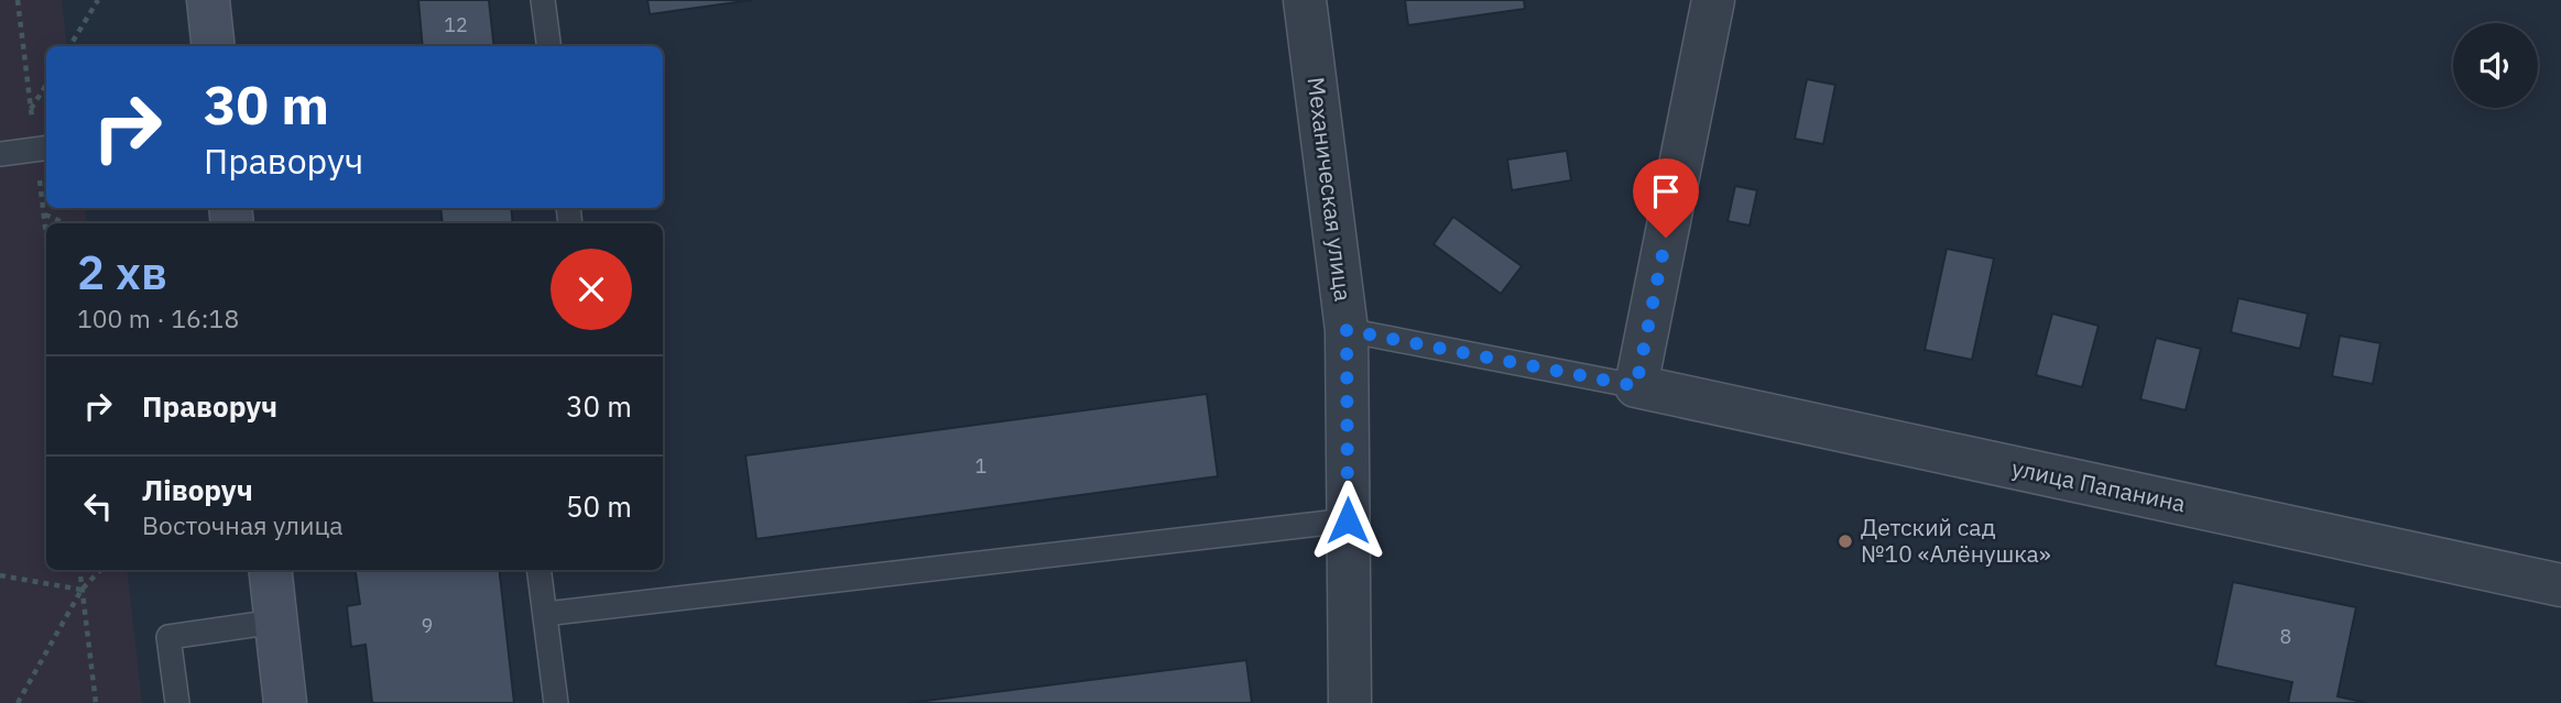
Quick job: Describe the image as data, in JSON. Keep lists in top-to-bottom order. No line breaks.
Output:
{"streets":{"street":["Механическая улица","улица Папанина"]},"places":["Детский сад №10 «Алёнушка»"],"house_numbers":["12","1","9","8"],"page":{"turn":["30 m","Праворуч"],"heading":["2 хв","100 m · 16:18"],"list":[{"name":"Праворуч","value":"30 m"},{"name":"Ліворуч","note":"Восточная улица","value":"50 m"}]}}
